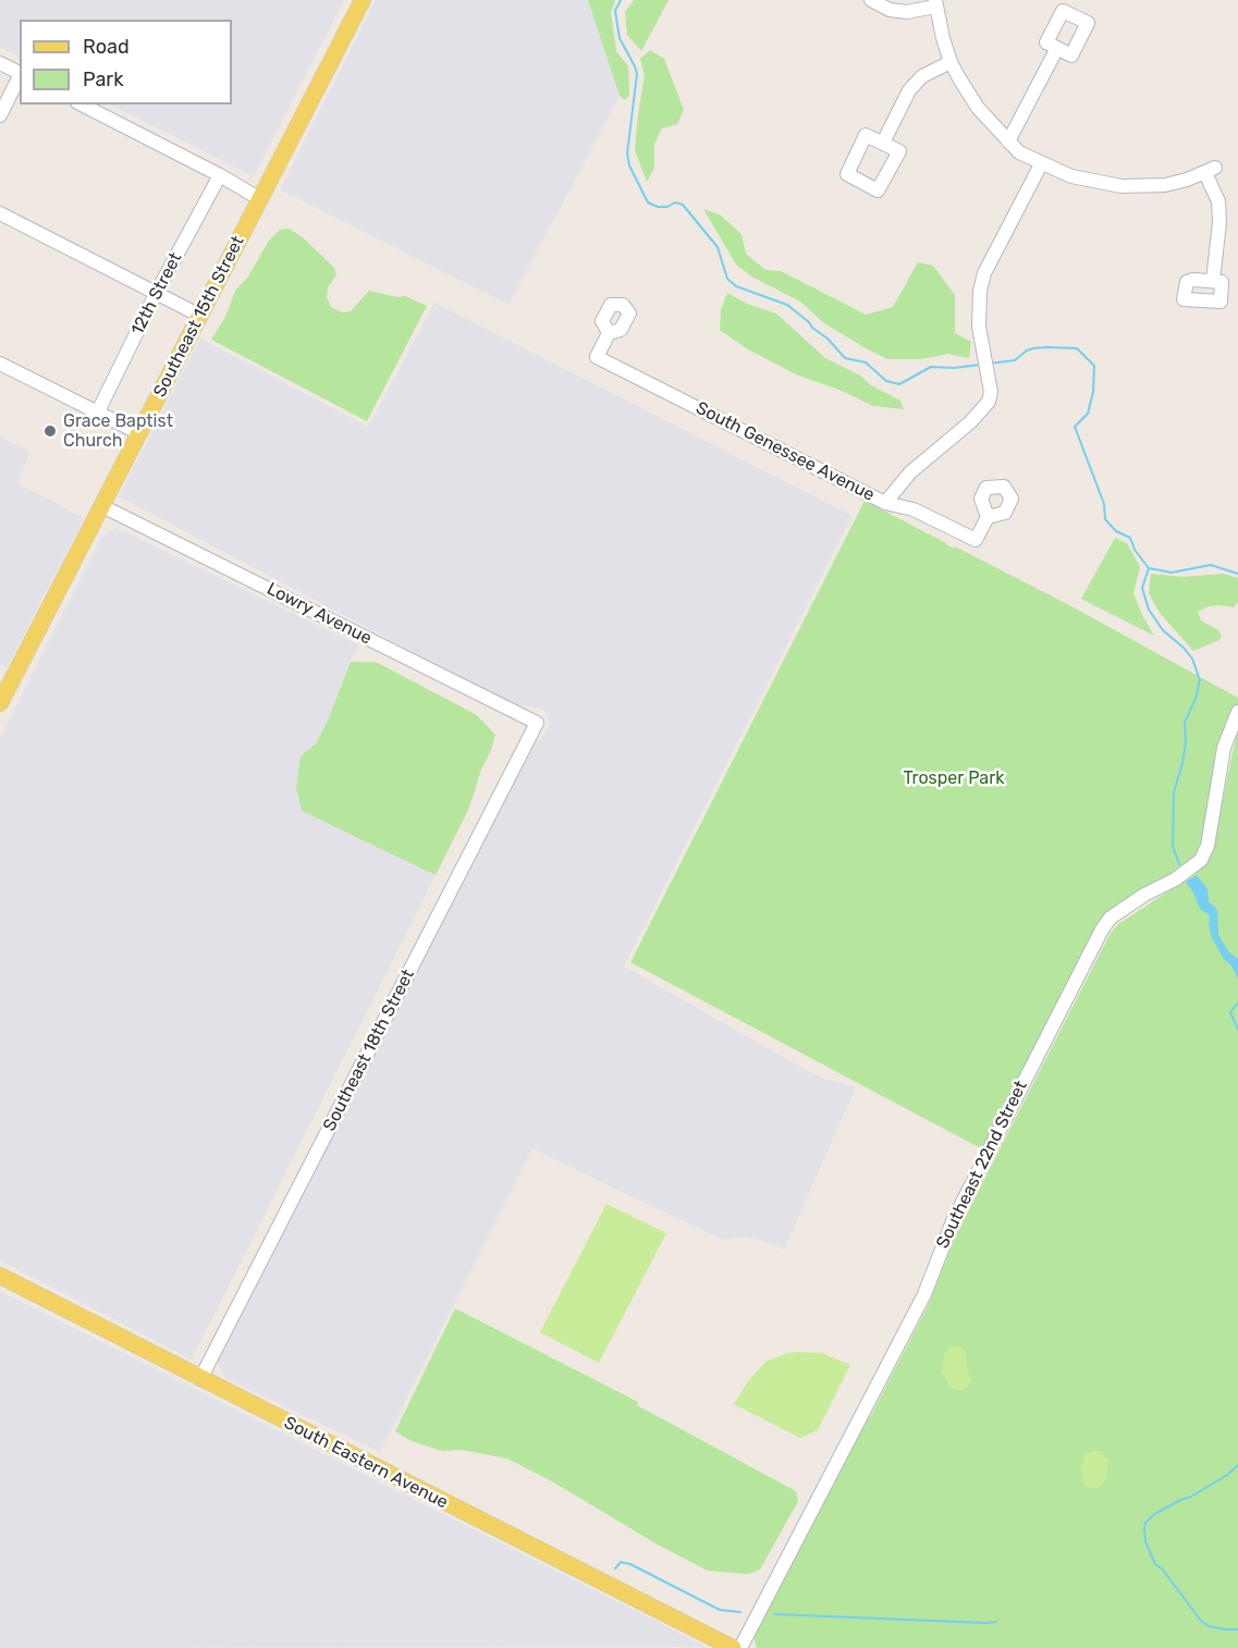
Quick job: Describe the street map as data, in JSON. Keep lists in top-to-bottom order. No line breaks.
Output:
{"streets":{"main road":["Southeast 15th Street","South Eastern Avenue"],"street":["12th Street","South Genessee Avenue","Lowry Avenue","Southeast 18th Street","Southeast 22nd Street"]},"crossings":[["Southeast 15th Street","Lowry Avenue"],["Lowry Avenue","Southeast 18th Street"],["Southeast 18th Street","South Eastern Avenue"]],"parks":["Trosper Park"],"places":["Grace Baptist Church"],"legend":["Road","Park"]}
